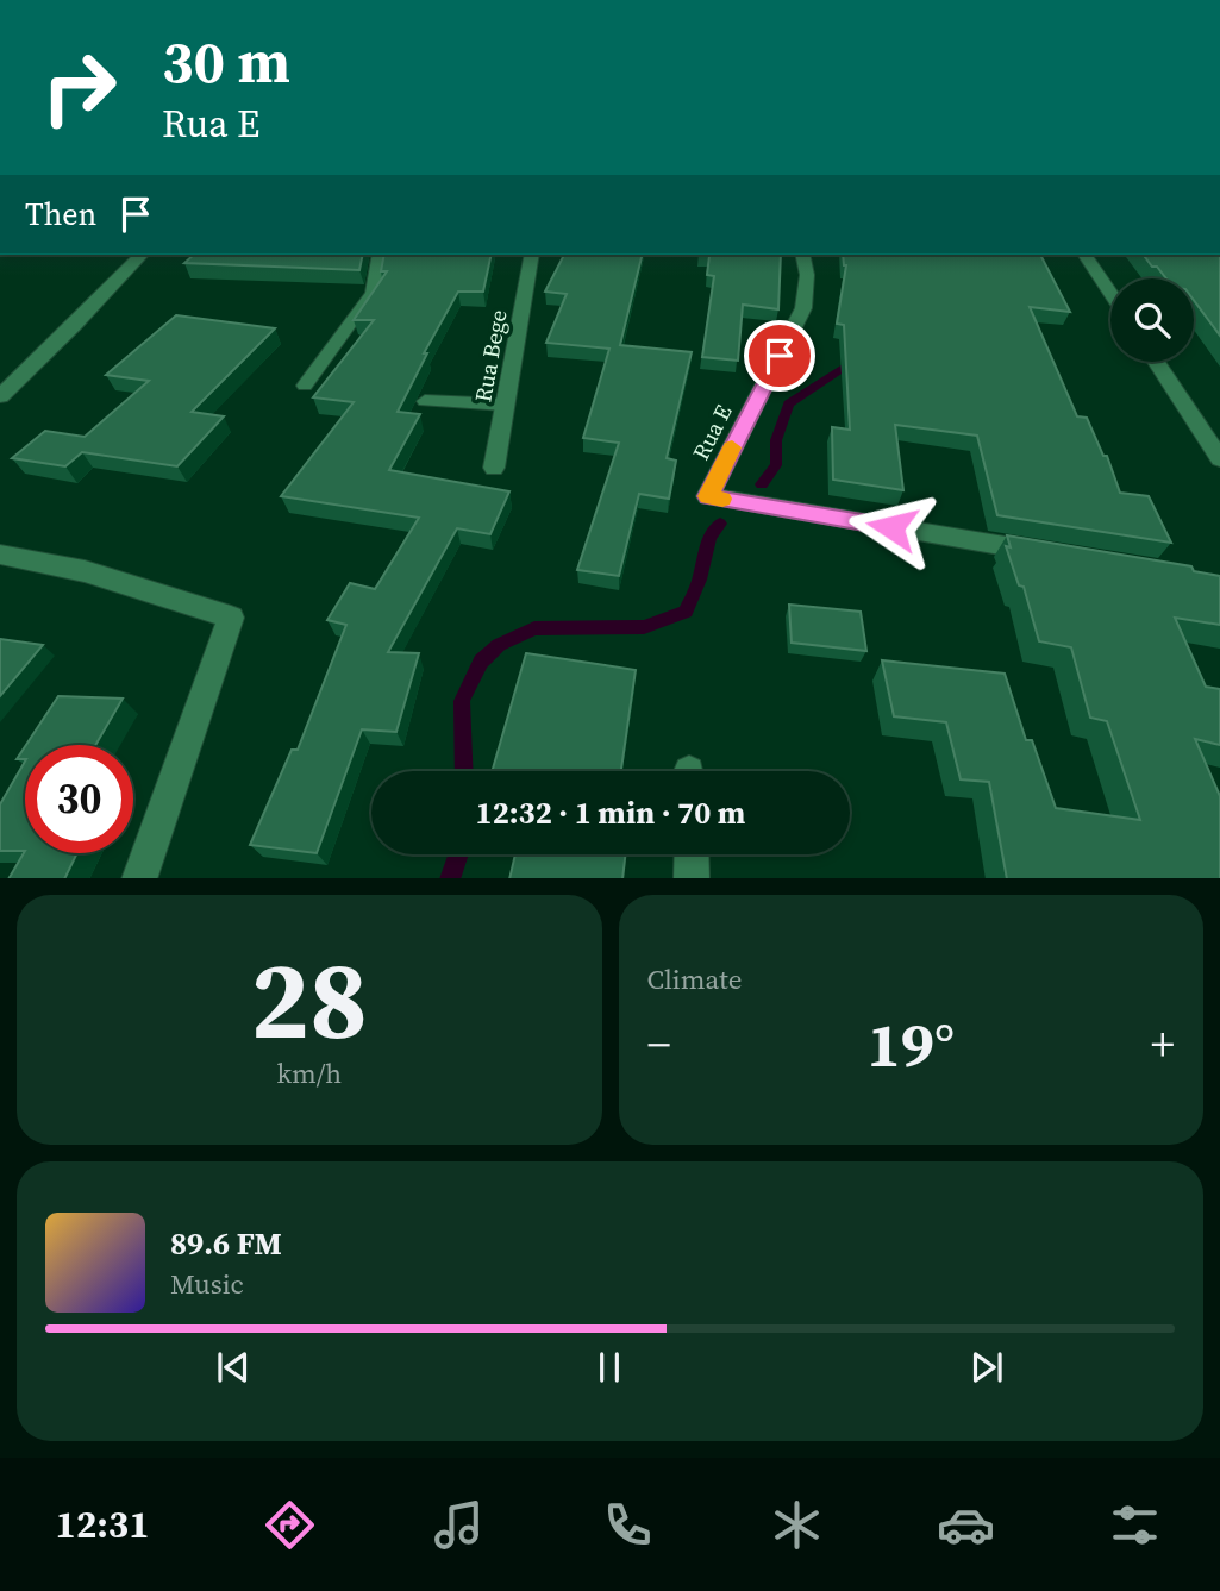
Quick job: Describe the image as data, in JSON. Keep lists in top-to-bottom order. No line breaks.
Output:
{"streets":{"street":["Rua Bege","Rua E"]},"page":{"turn":["30 m","Rua E"],"then":"Then","limit":"30","trip":"12:32 · 1 min · 70 m","tile":[["28","km/h"],"Climate"],"heat":["−","19°","+"],"song":["89.6 FM","Music"],"tabs":"12:31"}}
